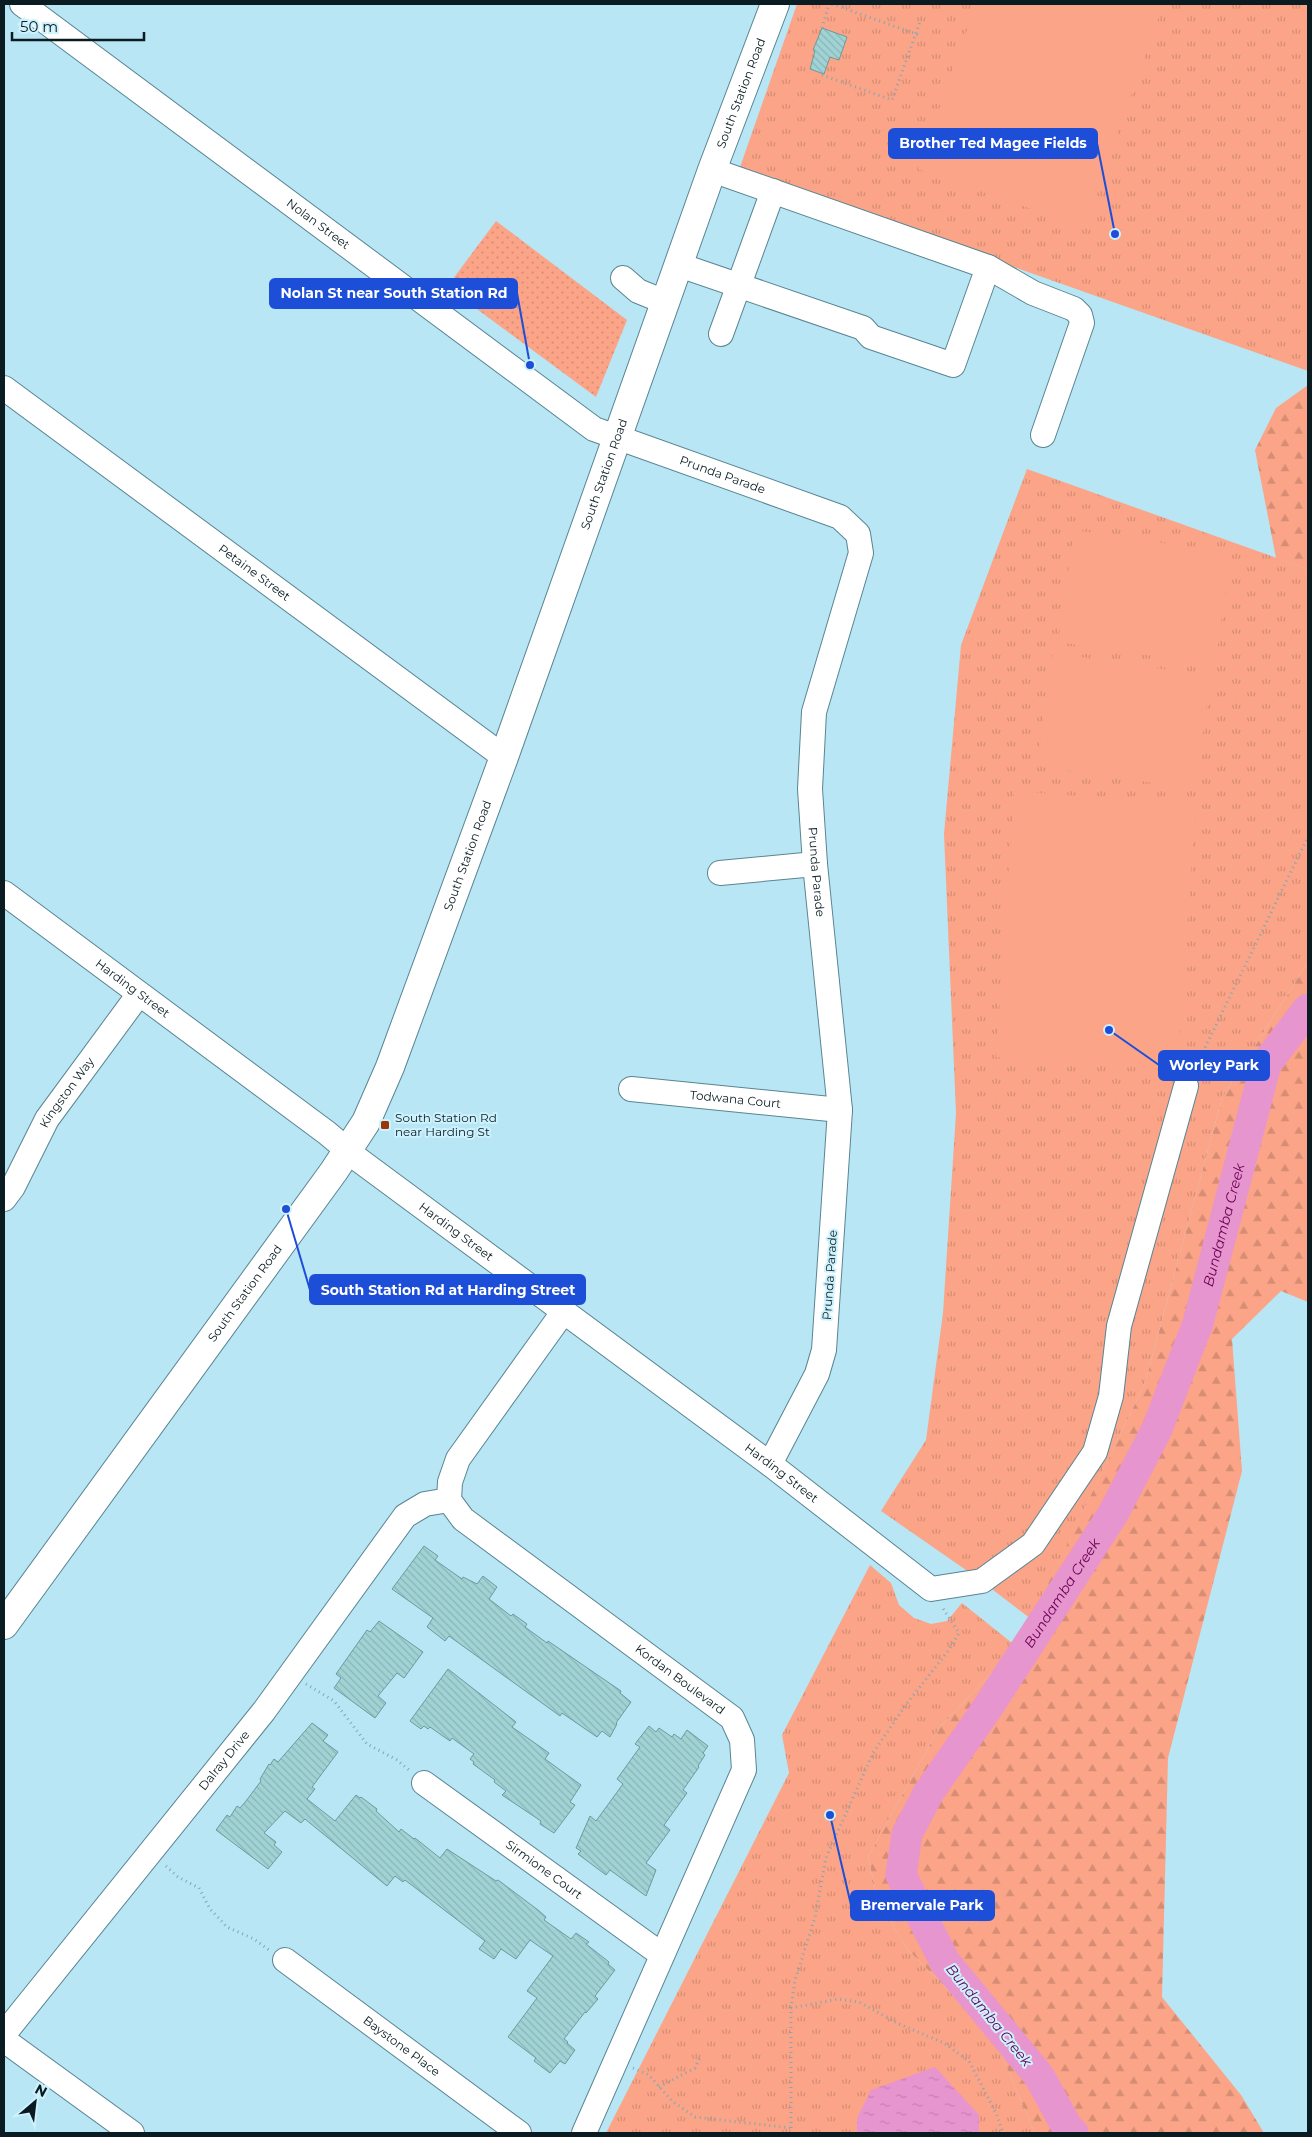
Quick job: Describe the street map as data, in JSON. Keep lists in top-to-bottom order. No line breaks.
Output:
{"streets":{"main road":["South Station Road"],"street":["Nolan Street","Prunda Parade","Petaine Street","Harding Street","Kingston Way","Todwana Court","Kordan Boulevard","Dalray Drive","Sirmione Court","Baystone Place"]},"crossings":[["South Station Road","Nolan Street"],["South Station Road","Prunda Parade"],["South Station Road","Petaine Street"],["South Station Road","Harding Street"],["Nolan Street","Prunda Parade"],["Prunda Parade","Harding Street"],["Prunda Parade","Todwana Court"],["Harding Street","Kingston Way"],["Kordan Boulevard","Dalray Drive"],["Kordan Boulevard","Sirmione Court"]],"water":["Bundamba Creek"],"places":{"other":["Brother Ted Magee Fields","Nolan St near South Station Rd","Worley Park","South Station Rd at Harding Street","Bremervale Park"],"transit":["South Station Rd near Harding St"]},"scale_bar":"50 m","north":"top right"}
